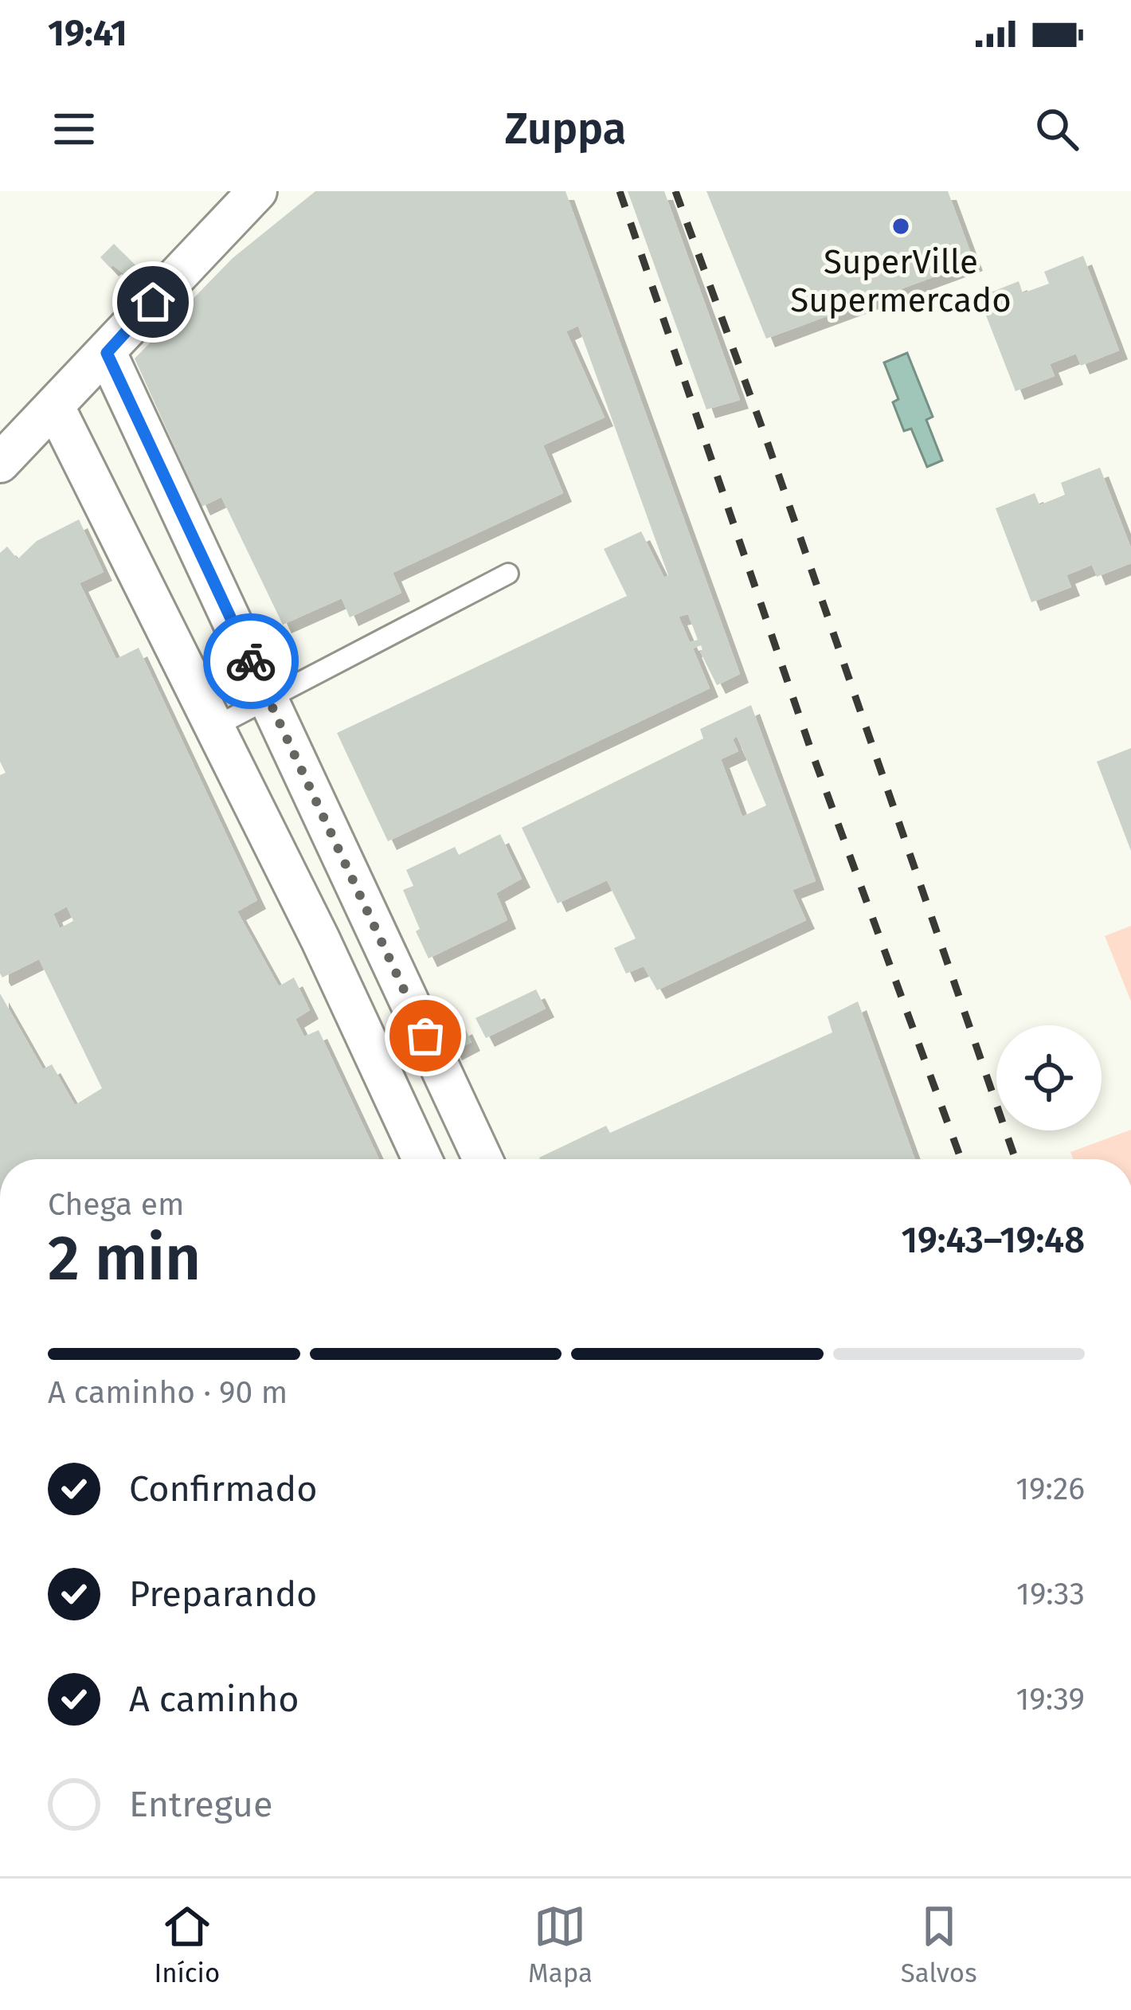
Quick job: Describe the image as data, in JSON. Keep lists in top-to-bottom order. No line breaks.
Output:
{"places":["SuperVille Supermercado"],"page":{"status":"19:41","header":"Zuppa","heading":["2 min","Chega em","19:43–19:48"],"bar":"A caminho · 90 m","list":[["Confirmado","19:26"],["Preparando","19:33"],["A caminho","19:39"],"Entregue"],"tabs":["Início","Mapa","Salvos"]}}
